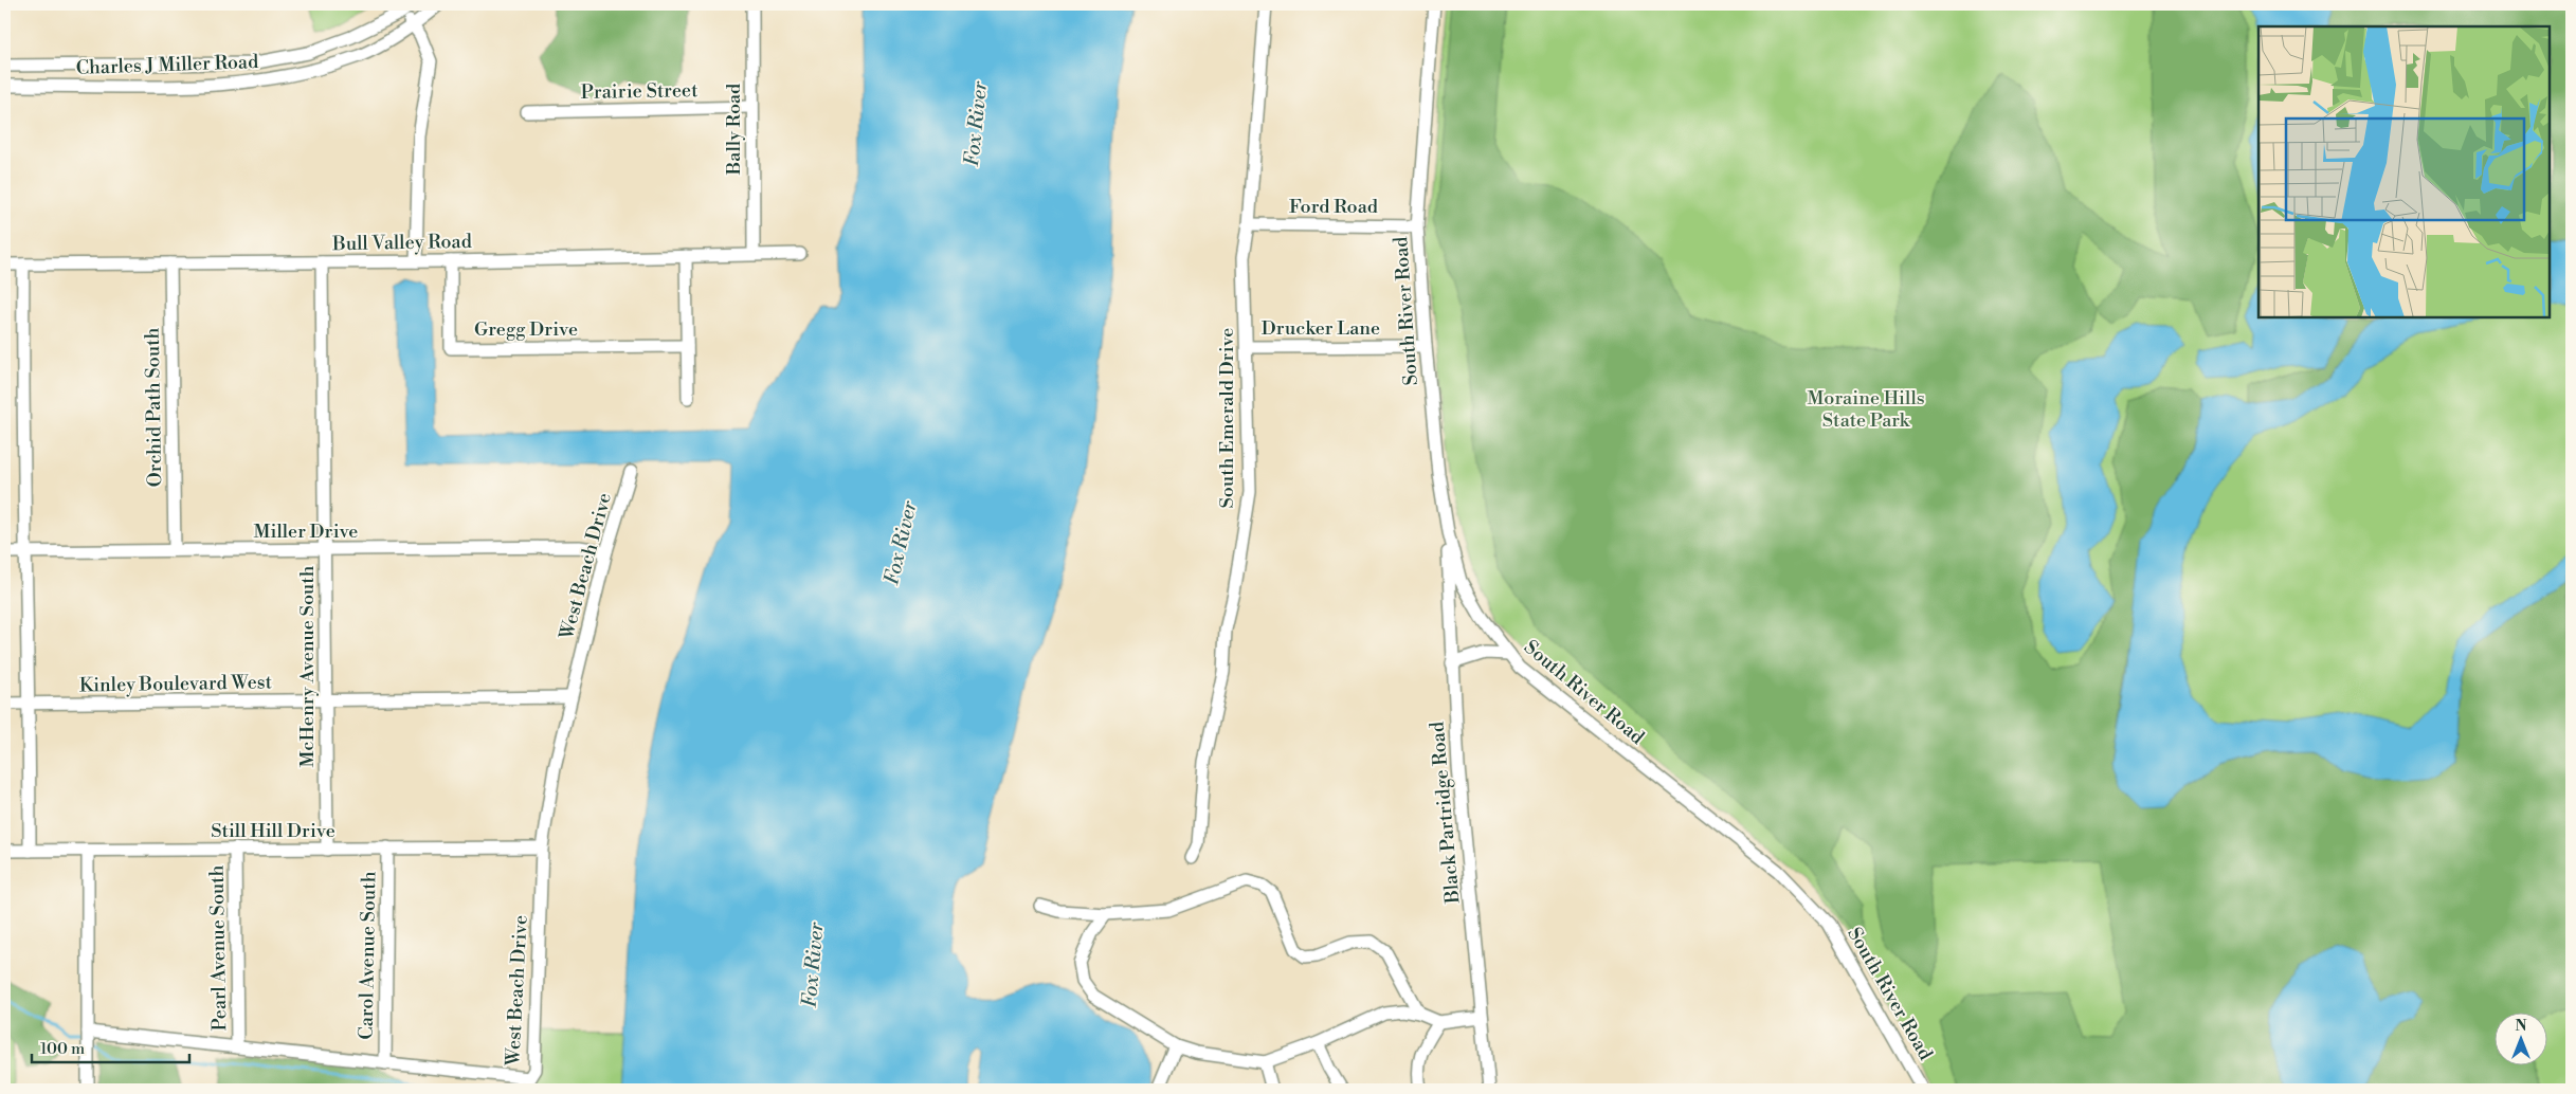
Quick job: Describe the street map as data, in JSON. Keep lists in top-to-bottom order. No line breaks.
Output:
{"streets":{"street":["Charles J Miller Road","Prairie Street","Bally Road","Ford Road","Bull Valley Road","South River Road","Drucker Lane","Gregg Drive","Orchid Path South","South Emerald Drive","Miller Drive","West Beach Drive","McHenry Avenue South","Kinley Boulevard West","Black Partridge Road","Still Hill Drive","Pearl Avenue South","Carol Avenue South"]},"crossings":[["Prairie Street","Bally Road"],["Bally Road","Bull Valley Road"],["Ford Road","South River Road"],["Ford Road","South Emerald Drive"],["Bull Valley Road","Gregg Drive"],["Bull Valley Road","Orchid Path South"],["Bull Valley Road","McHenry Avenue South"],["South River Road","Drucker Lane"],["South River Road","Black Partridge Road"],["Drucker Lane","South Emerald Drive"],["Orchid Path South","Miller Drive"],["Miller Drive","West Beach Drive"],["Miller Drive","McHenry Avenue South"],["West Beach Drive","Kinley Boulevard West"],["West Beach Drive","Still Hill Drive"],["West Beach Drive","Pearl Avenue South"],["West Beach Drive","Carol Avenue South"],["McHenry Avenue South","Kinley Boulevard West"],["McHenry Avenue South","Still Hill Drive"],["Still Hill Drive","Pearl Avenue South"],["Still Hill Drive","Carol Avenue South"]],"water":["Fox River"],"parks":["Moraine Hills State Park"],"scale_bar":"100 m","north":"top"}
